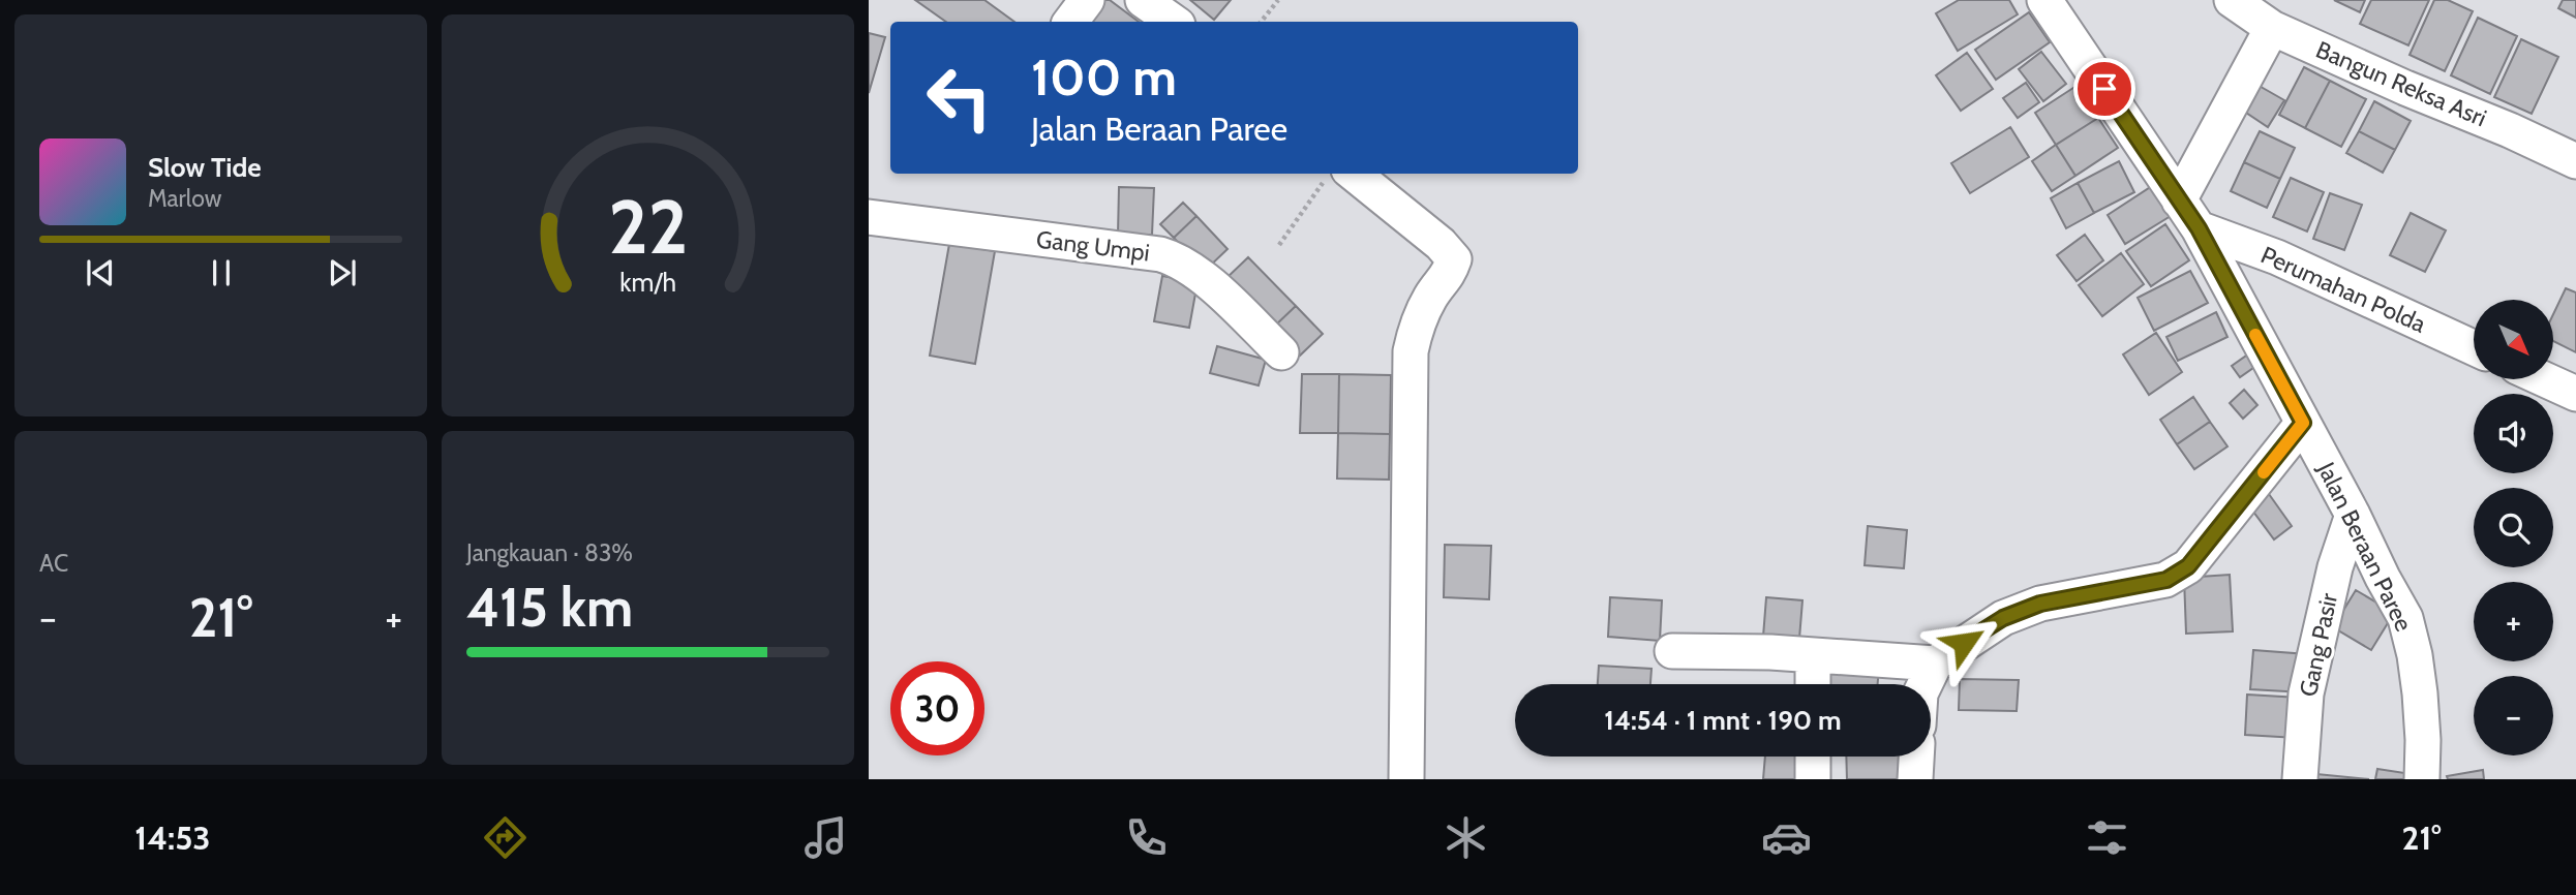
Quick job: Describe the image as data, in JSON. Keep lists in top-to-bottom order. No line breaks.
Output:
{"streets":{"street":["Bangun Reksa Asri","Gang Umpi","Perumahan Polda","Jalan Beraan Paree","Gang Pasir"]},"crossings":[["Perumahan Polda","Jalan Beraan Paree"],["Jalan Beraan Paree","Gang Pasir"]],"north":"bottom right","page":{"turn":["100 m","Jalan Beraan Paree"],"song":["Slow Tide","Marlow"],"map_buttons":["+","−"],"tile":["AC",["Jangkauan · 83%","415 km"]],"heat":["−","21°","+"],"limit":"30","trip":"14:54 · 1 mnt · 190 m","tabs":["14:53","21°"],"gauge":["22","km/h"]}}
